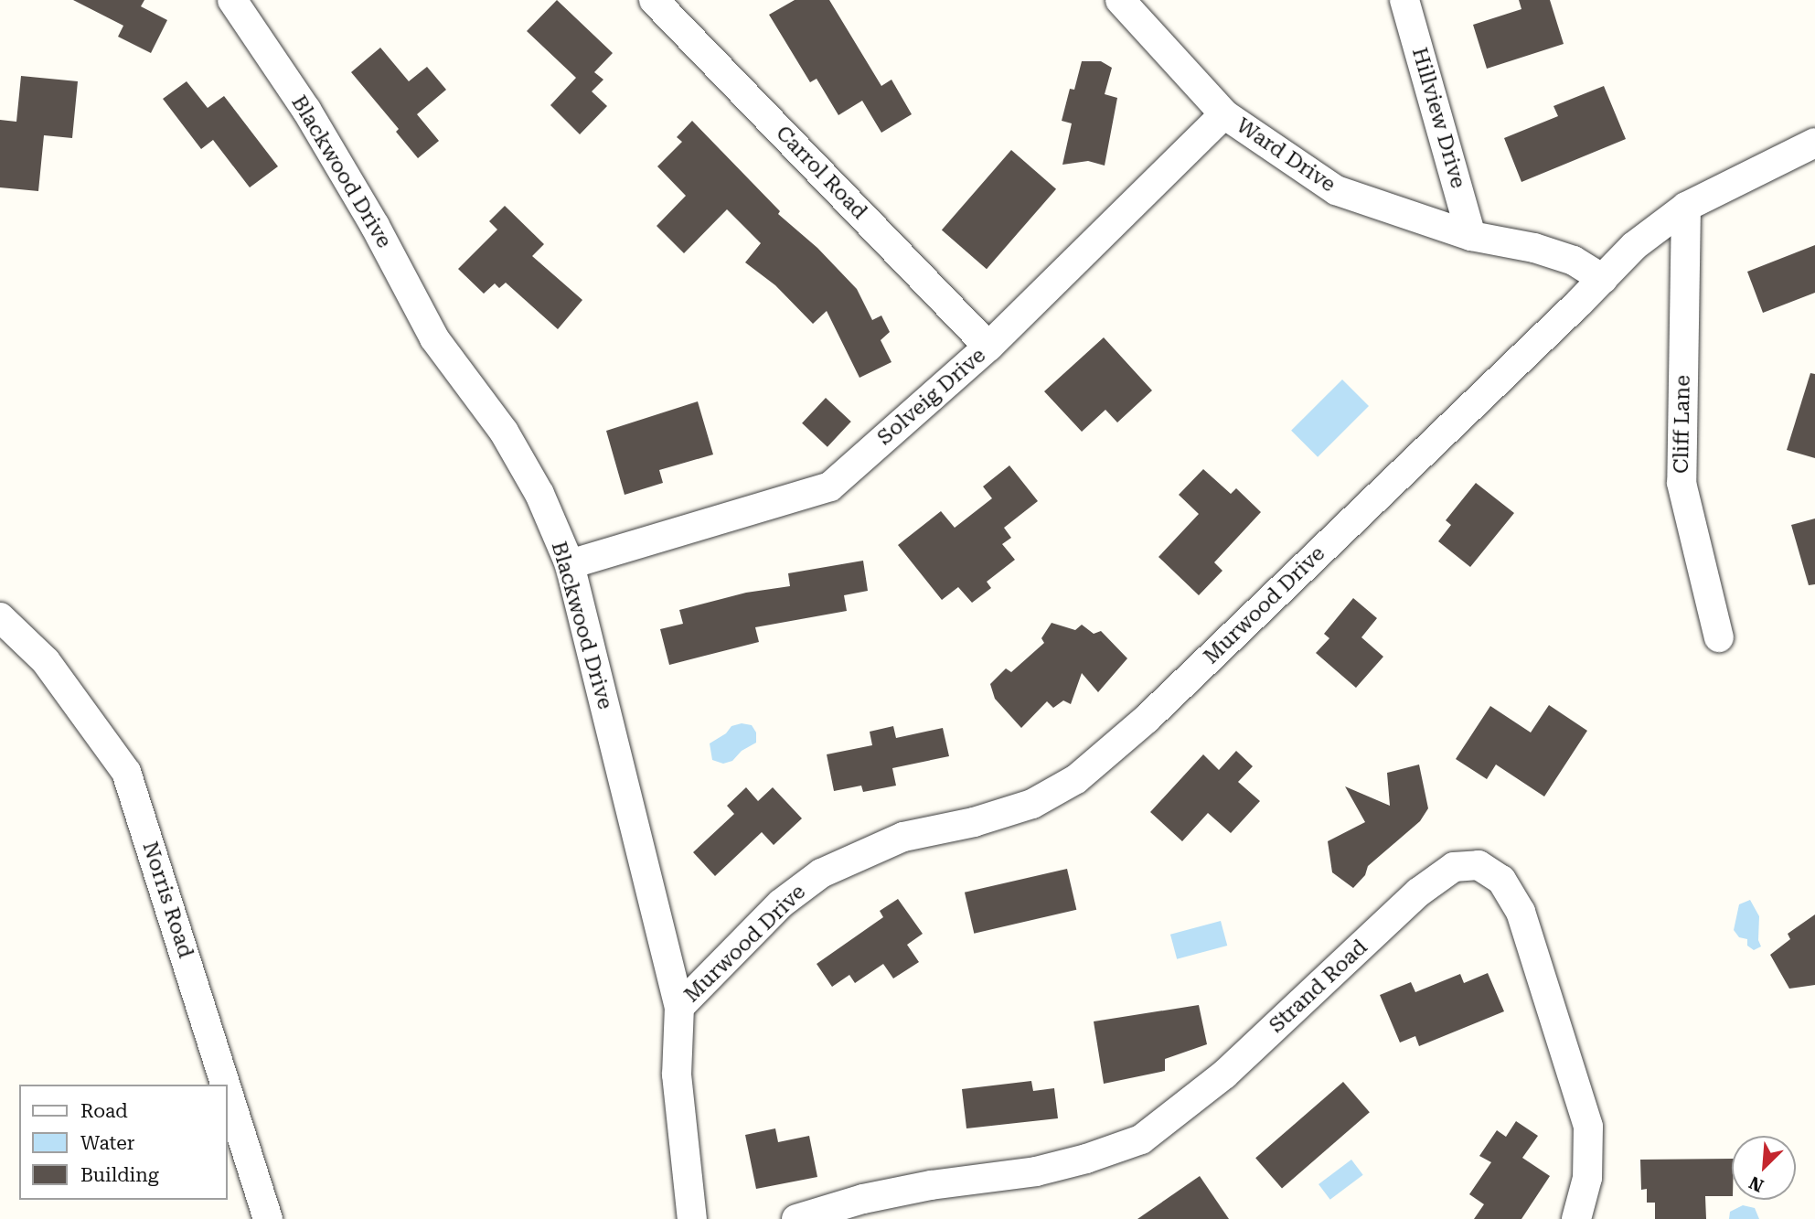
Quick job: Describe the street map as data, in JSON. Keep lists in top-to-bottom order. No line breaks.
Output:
{"streets":{"street":["Hillview Drive","Ward Drive","Blackwood Drive","Carrol Road","Solveig Drive","Cliff Lane","Murwood Drive","Norris Road","Strand Road"]},"crossings":[["Hillview Drive","Ward Drive"],["Ward Drive","Solveig Drive"],["Ward Drive","Murwood Drive"],["Blackwood Drive","Solveig Drive"],["Blackwood Drive","Murwood Drive"],["Carrol Road","Solveig Drive"],["Cliff Lane","Murwood Drive"]],"legend":["Road","Water","Building"],"north":"bottom left"}
